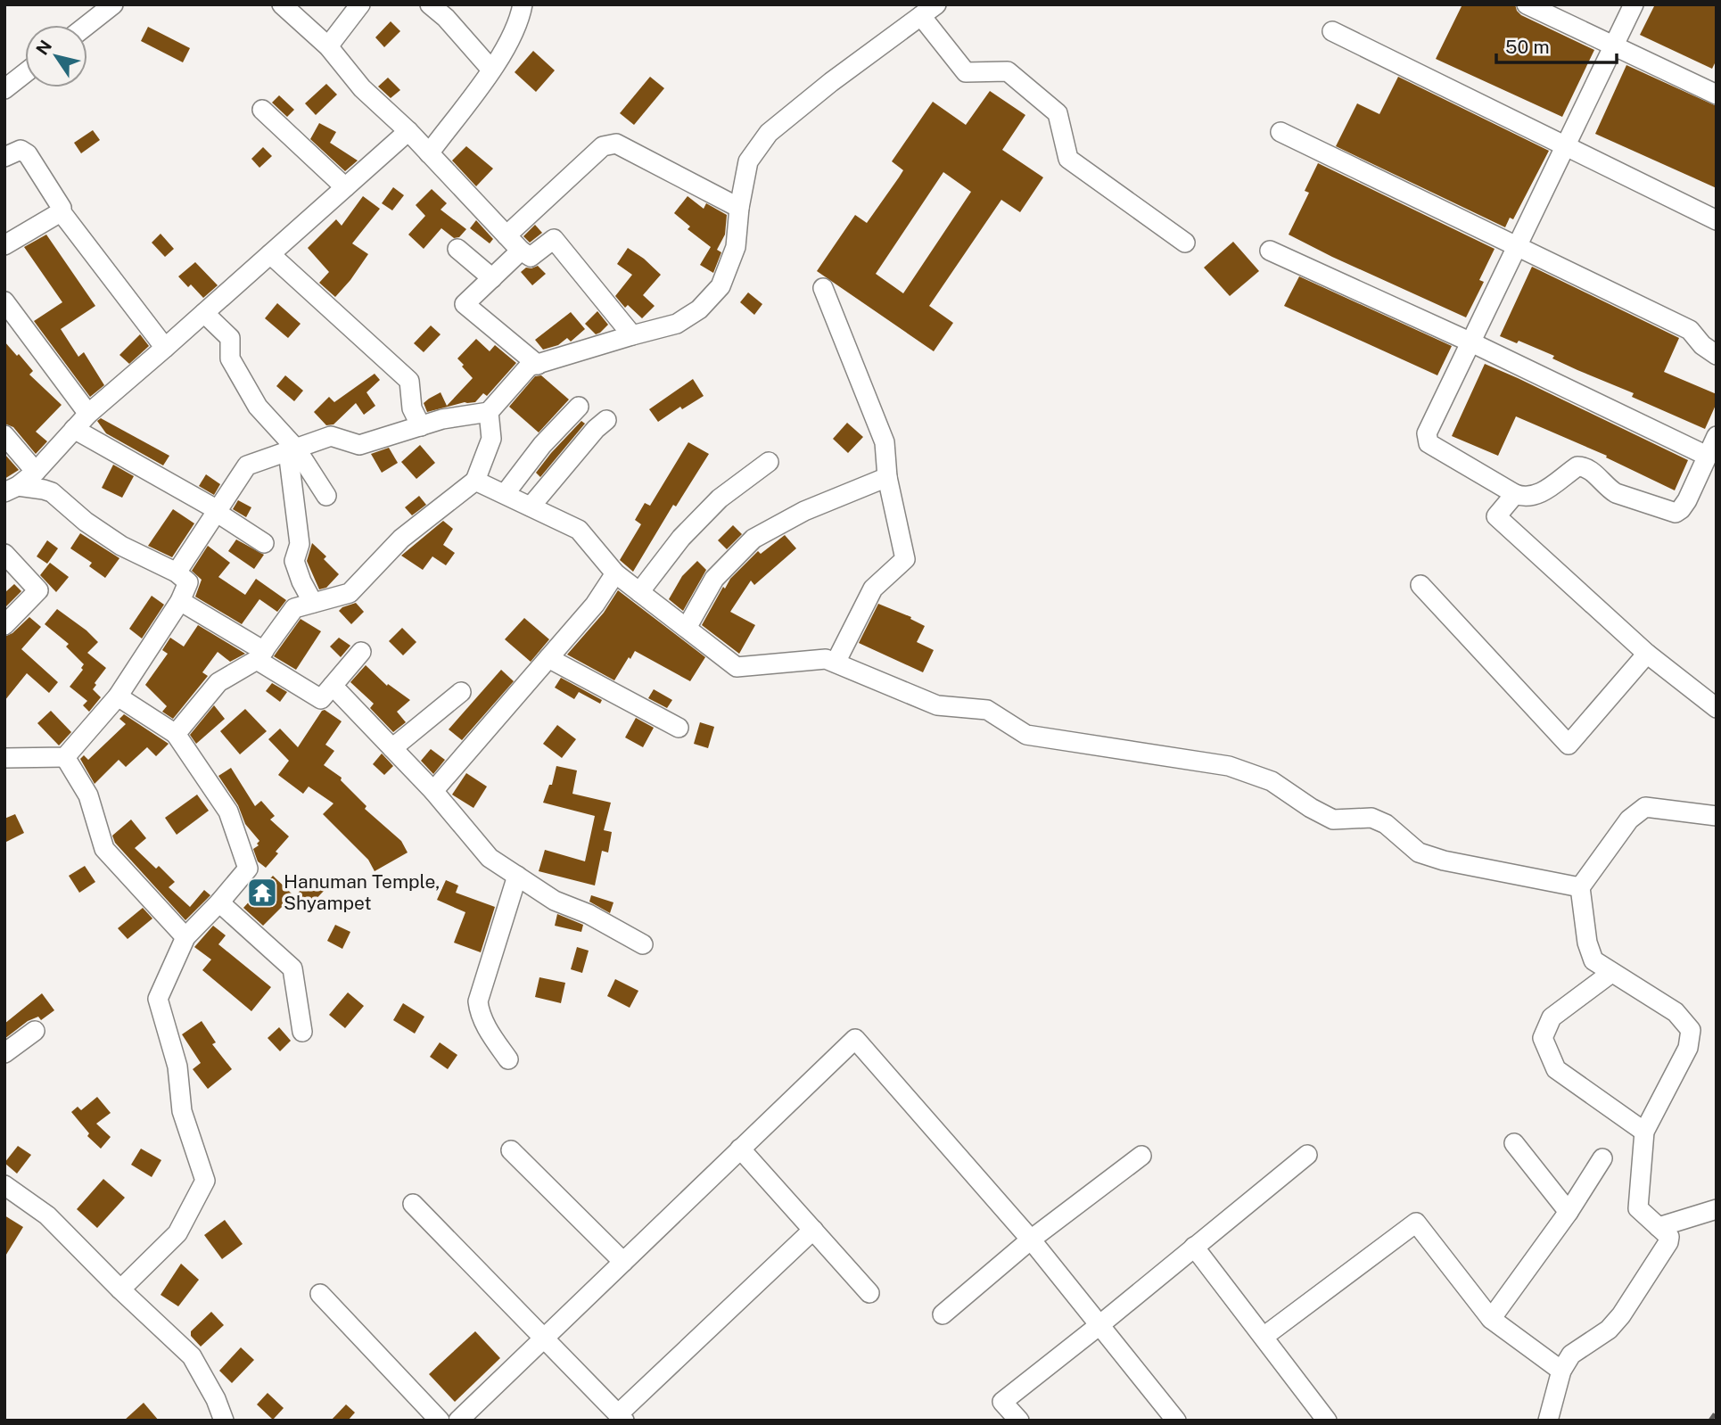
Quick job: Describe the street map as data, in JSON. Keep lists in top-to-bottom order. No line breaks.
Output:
{"places":{"temple":["Hanuman Temple, Shyampet"]},"scale_bar":"50 m","north":"top left"}
